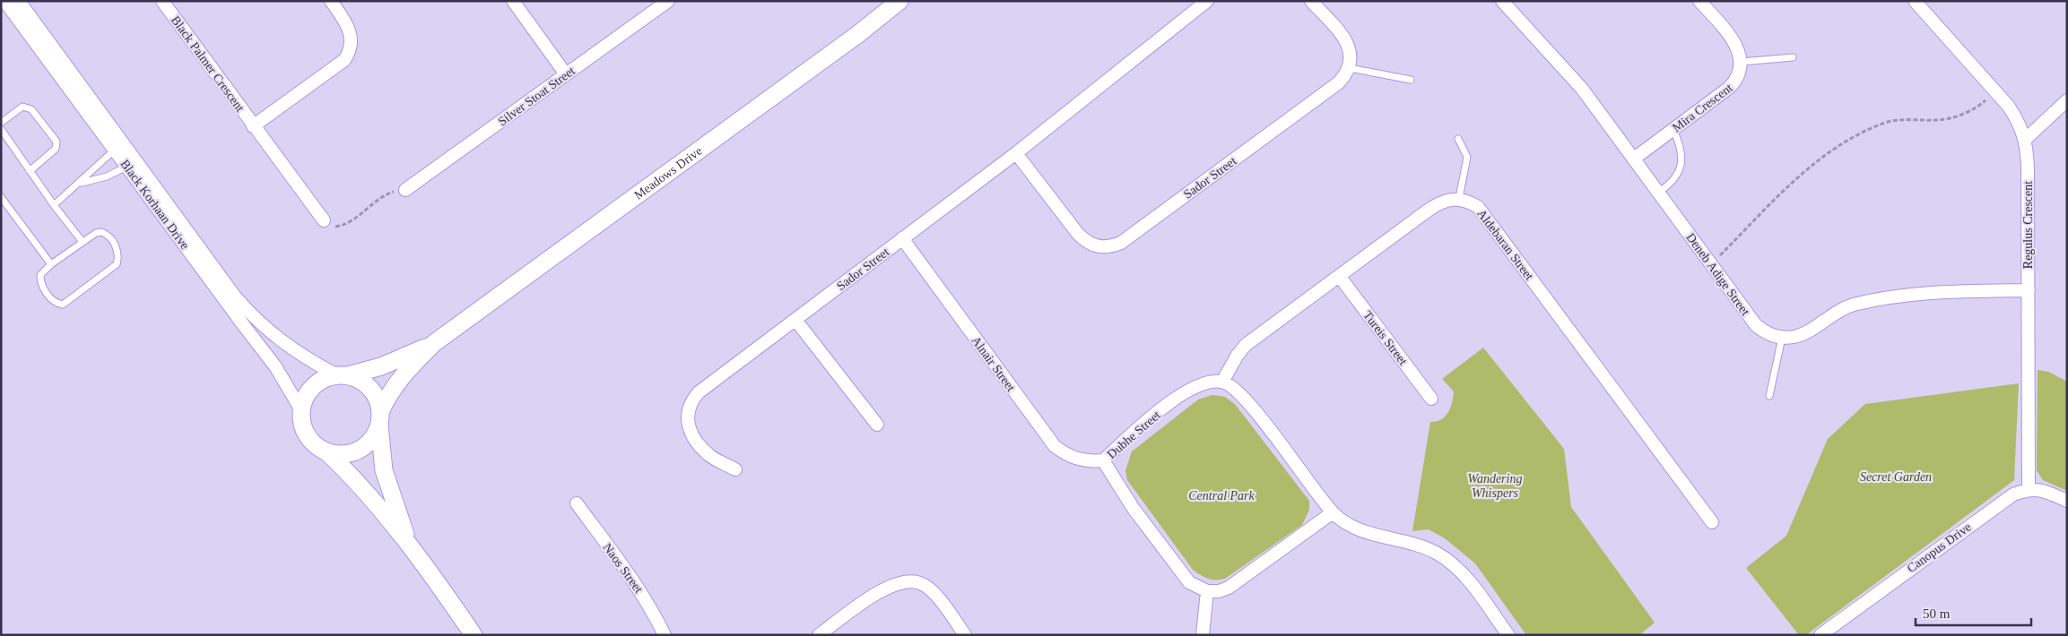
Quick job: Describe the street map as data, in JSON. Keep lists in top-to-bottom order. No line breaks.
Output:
{"streets":{"street":["Black Palmer Crescent","Silver Stoat Street","Mira Crescent","Meadows Drive","Sador Street","Black Korhaan Drive","Regulus Crescent","Aldebaran Street","Deneb Adige Street","Tureis Street","Alnair Street","Dubhe Street","Canopus Drive","Naos Street"]},"crossings":[["Mira Crescent","Deneb Adige Street"],["Meadows Drive","Black Korhaan Drive"],["Sador Street","Alnair Street"],["Regulus Crescent","Canopus Drive"],["Alnair Street","Dubhe Street"]],"parks":["Secret Garden","Wandering Whispers","Central Park"],"scale_bar":"50 m"}
